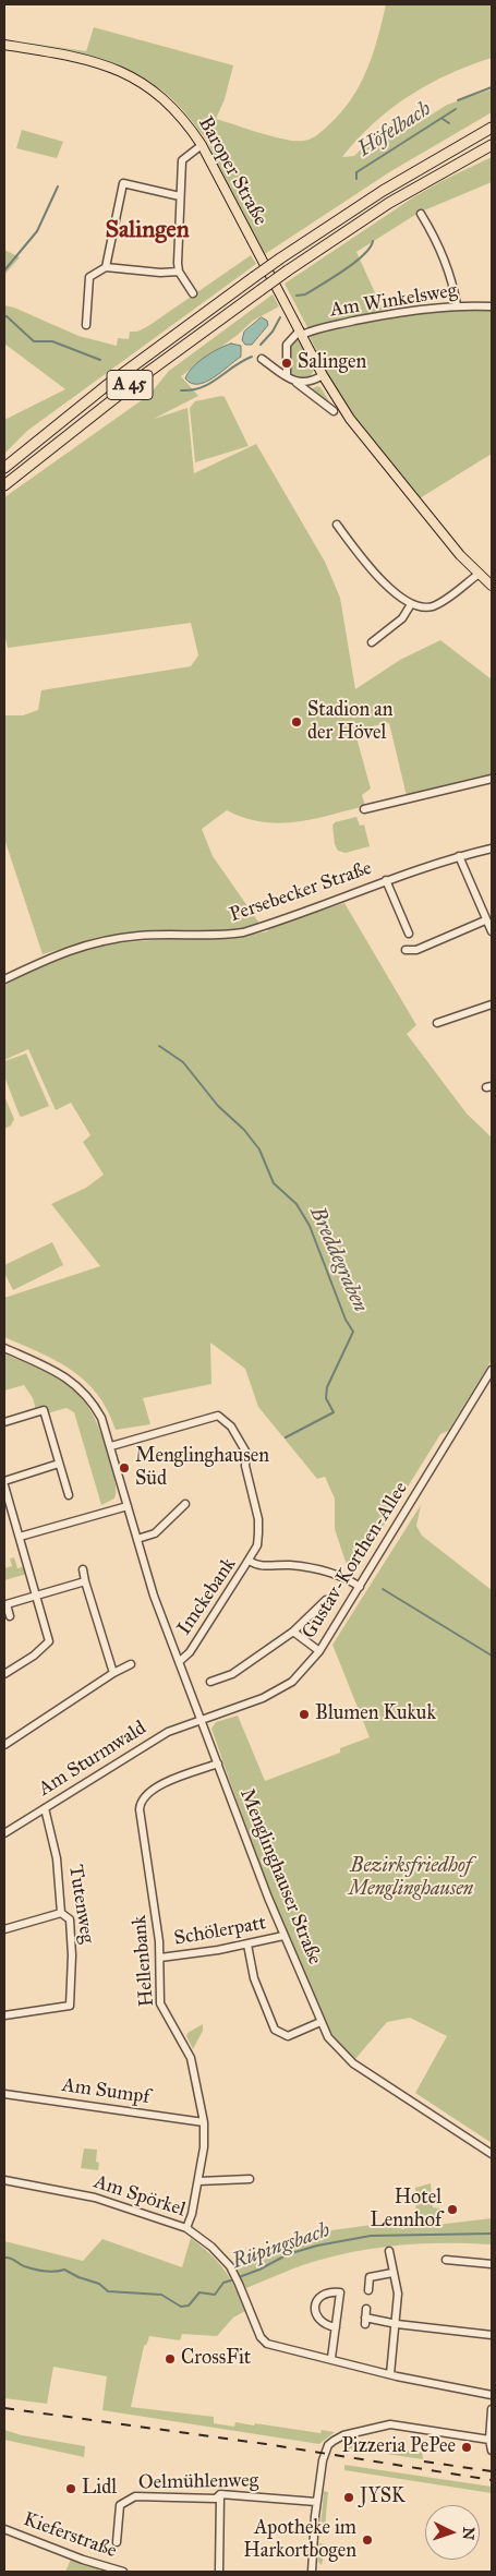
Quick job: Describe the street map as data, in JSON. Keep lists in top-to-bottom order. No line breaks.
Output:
{"streets":{"highway":["A 45"],"main road":["Baroper Straße"],"street":["Am Winkelsweg","Persebecker Straße","Gustav-Korthen-Allee","Imckebank","Am Sturmwald","Menglinghauser Straße","Tutenweg","Schölerpatt","Hellenbank","Am Sumpf","Am Spörkel","Oelmühlenweg","Kieferstraße"]},"crossings":[["Baroper Straße","Am Winkelsweg"],["Gustav-Korthen-Allee","Imckebank"],["Gustav-Korthen-Allee","Am Sturmwald"],["Gustav-Korthen-Allee","Menglinghauser Straße"],["Imckebank","Menglinghauser Straße"],["Am Sturmwald","Menglinghauser Straße"],["Am Sturmwald","Tutenweg"],["Menglinghauser Straße","Schölerpatt"],["Menglinghauser Straße","Hellenbank"],["Schölerpatt","Hellenbank"],["Hellenbank","Am Sumpf"],["Hellenbank","Am Spörkel"]],"districts":["Salingen"],"water":["Höfelbach","Breddegraben","Rüpingsbach"],"parks":["Bezirksfriedhof Menglinghausen"],"places":["Salingen","Stadion an der Hövel","Menglinghausen Süd","Blumen Kukuk","Hotel Lennhof","CrossFit","Pizzeria PePee","Lidl","JYSK","Apotheke im Harkortbogen"],"north":"right"}
